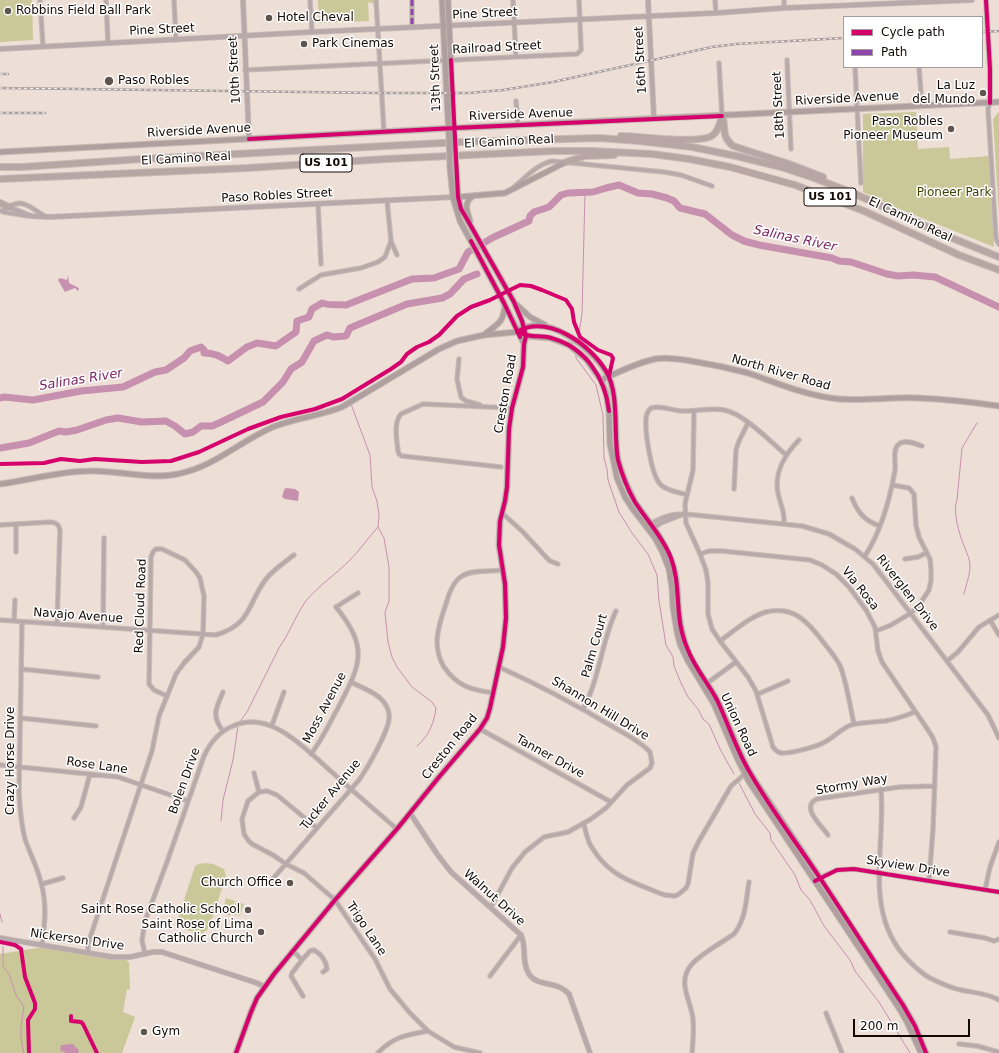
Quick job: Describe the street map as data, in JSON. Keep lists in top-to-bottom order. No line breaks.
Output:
{"streets":{"highway":["El Camino Real","US 101"],"main road":["13th Street","Riverside Avenue","Paso Robles Street","North River Road","Creston Road","Union Road"],"street":["Pine Street","Railroad Street","16th Street","10th Street","18th Street","Via Rosa","Riverglen Drive","Red Cloud Road","Navajo Avenue","Palm Court","Moss Avenue","Shannon Hill Drive","Tanner Drive","Crazy Horse Drive","Rose Lane","Bolen Drive","Stormy Way","Tucker Avenue","Skyview Drive","Walnut Drive","Trigo Lane","Nickerson Drive"]},"crossings":[["Pine Street","Railroad Street"],["Pine Street","16th Street"],["Pine Street","10th Street"],["Pine Street","13th Street"],["Railroad Street","10th Street"],["Railroad Street","13th Street"],["16th Street","Riverside Avenue"],["10th Street","Riverside Avenue"],["13th Street","Riverside Avenue"],["13th Street","Paso Robles Street"],["13th Street","Creston Road"],["Riverside Avenue","18th Street"],["North River Road","Union Road"],["Creston Road","Shannon Hill Drive"],["Creston Road","Tanner Drive"],["Creston Road","Bolen Drive"],["Creston Road","Walnut Drive"],["Creston Road","Trigo Lane"],["Creston Road","Nickerson Drive"],["Via Rosa","Stormy Way"],["Via Rosa","Skyview Drive"],["Riverglen Drive","Union Road"],["Red Cloud Road","Navajo Avenue"],["Red Cloud Road","Rose Lane"],["Red Cloud Road","Nickerson Drive"],["Navajo Avenue","Crazy Horse Drive"],["Palm Court","Shannon Hill Drive"],["Moss Avenue","Bolen Drive"],["Moss Avenue","Tucker Avenue"],["Shannon Hill Drive","Tanner Drive"],["Shannon Hill Drive","Walnut Drive"],["Union Road","Skyview Drive"],["Crazy Horse Drive","Rose Lane"],["Crazy Horse Drive","Nickerson Drive"],["Rose Lane","Bolen Drive"],["Bolen Drive","Tucker Avenue"],["Bolen Drive","Nickerson Drive"],["Tucker Avenue","Trigo Lane"]],"water":["Salinas River"],"parks":["Pioneer Park"],"places":["Robbins Field Ball Park","Hotel Cheval","Park Cinemas","Paso Robles","La Luz del Mundo","Paso Robles Pioneer Museum","Church Office","Saint Rose Catholic School","Saint Rose of Lima Catholic Church","Gym"],"legend":["Cycle path","Path"],"scale_bar":"200 m"}
